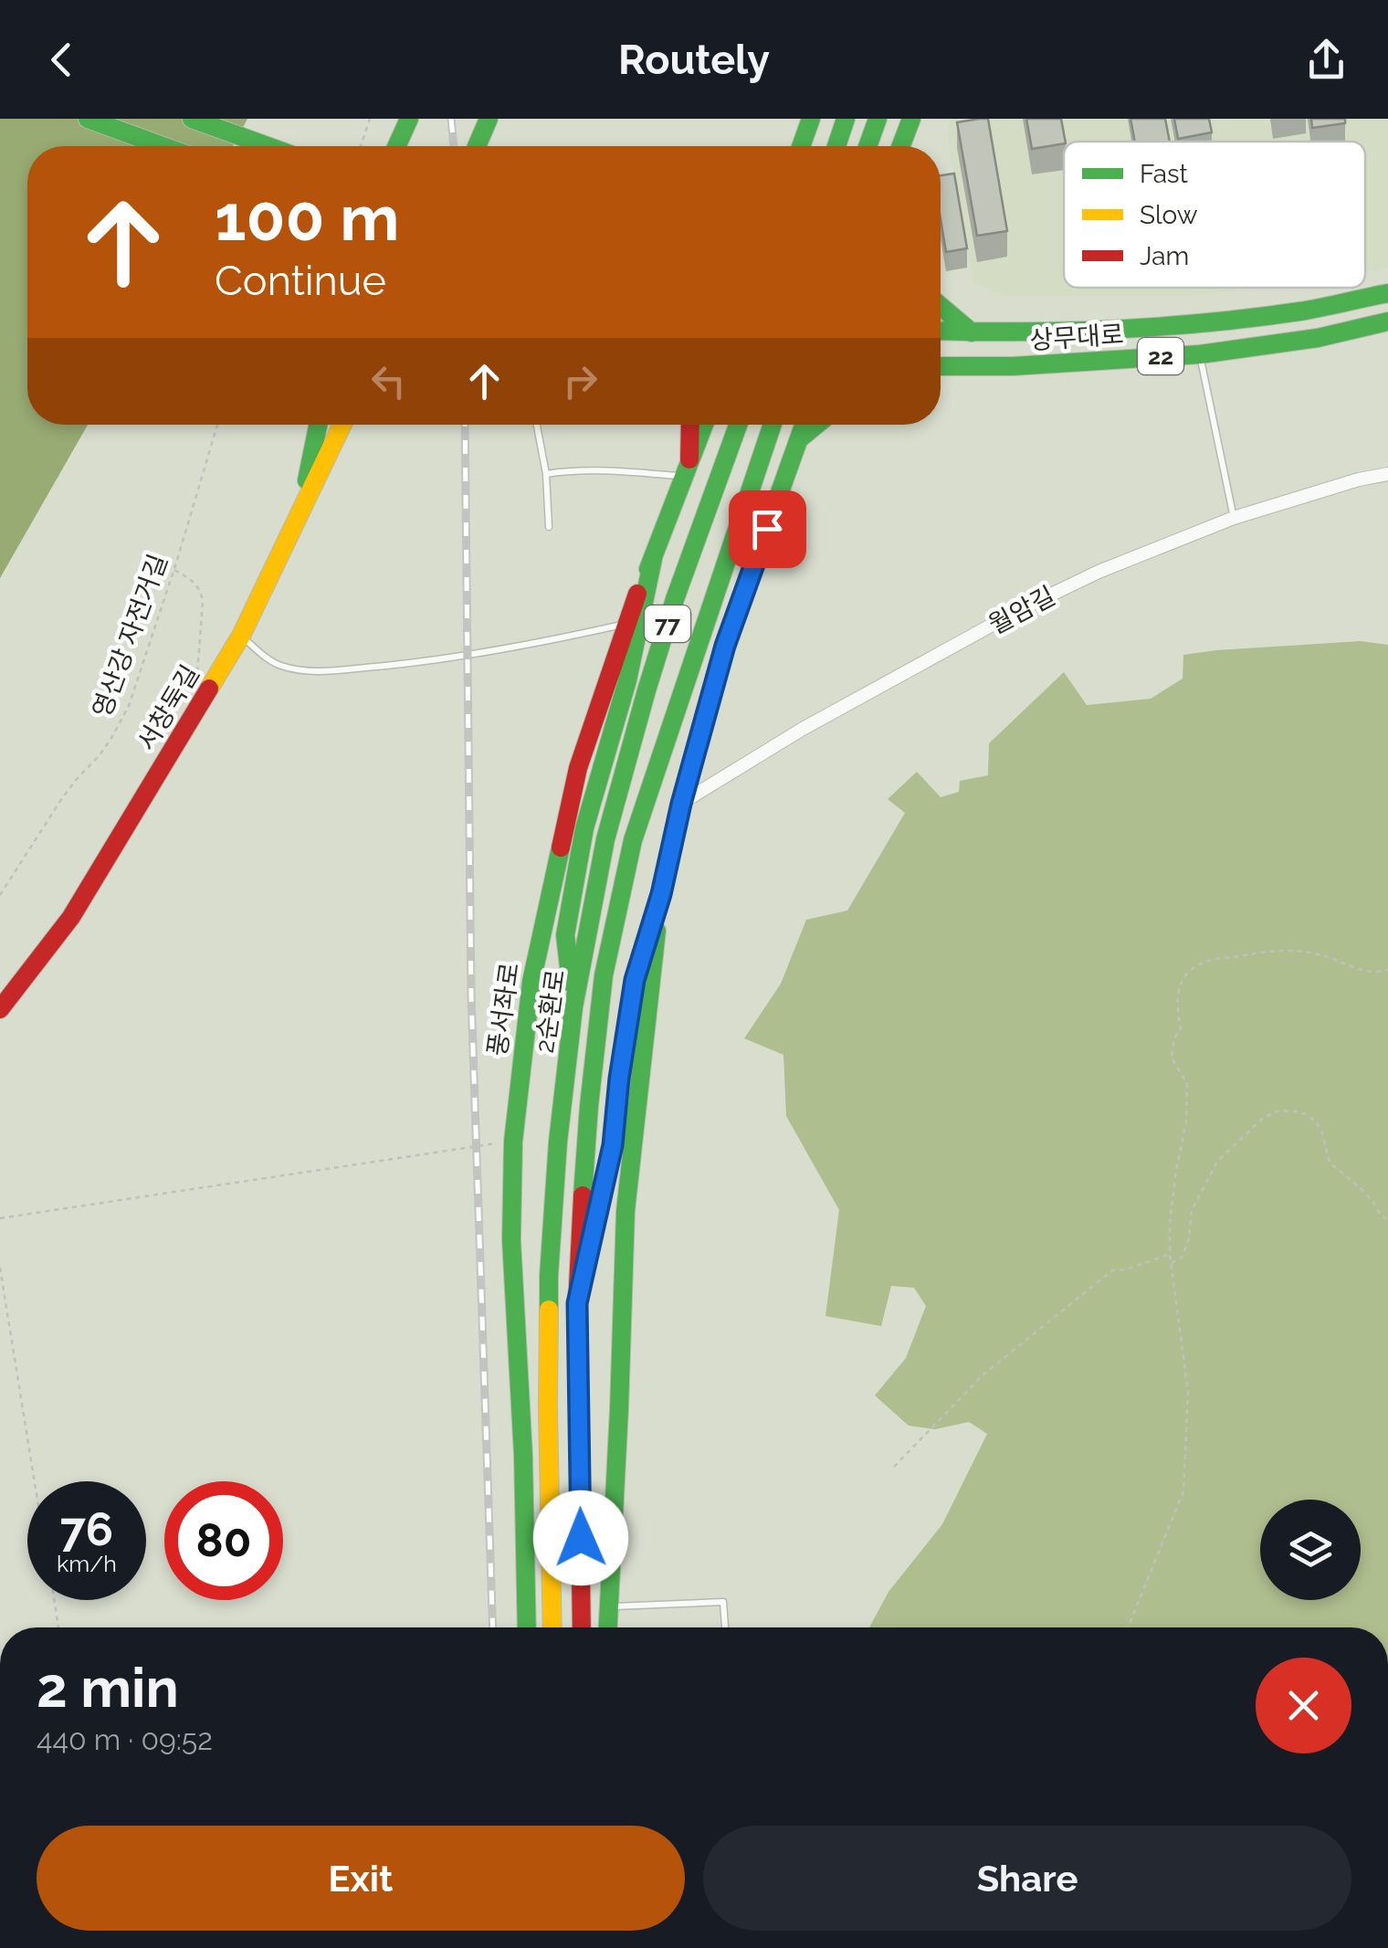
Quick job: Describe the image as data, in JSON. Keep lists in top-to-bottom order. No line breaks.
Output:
{"streets":{"main road":["상무대로","22","77","서창둑길","풍서좌로","2순환로"],"street":["월암길"],"path":["영산강 자전거길"]},"legend":["Fast","Slow","Jam"],"page":{"header":"Routely","turn":["100 m","Continue"],"speed":"76 km/h","limit":"80","heading":["2 min","440 m · 09:52"],"buttons":["Exit","Share"]}}
